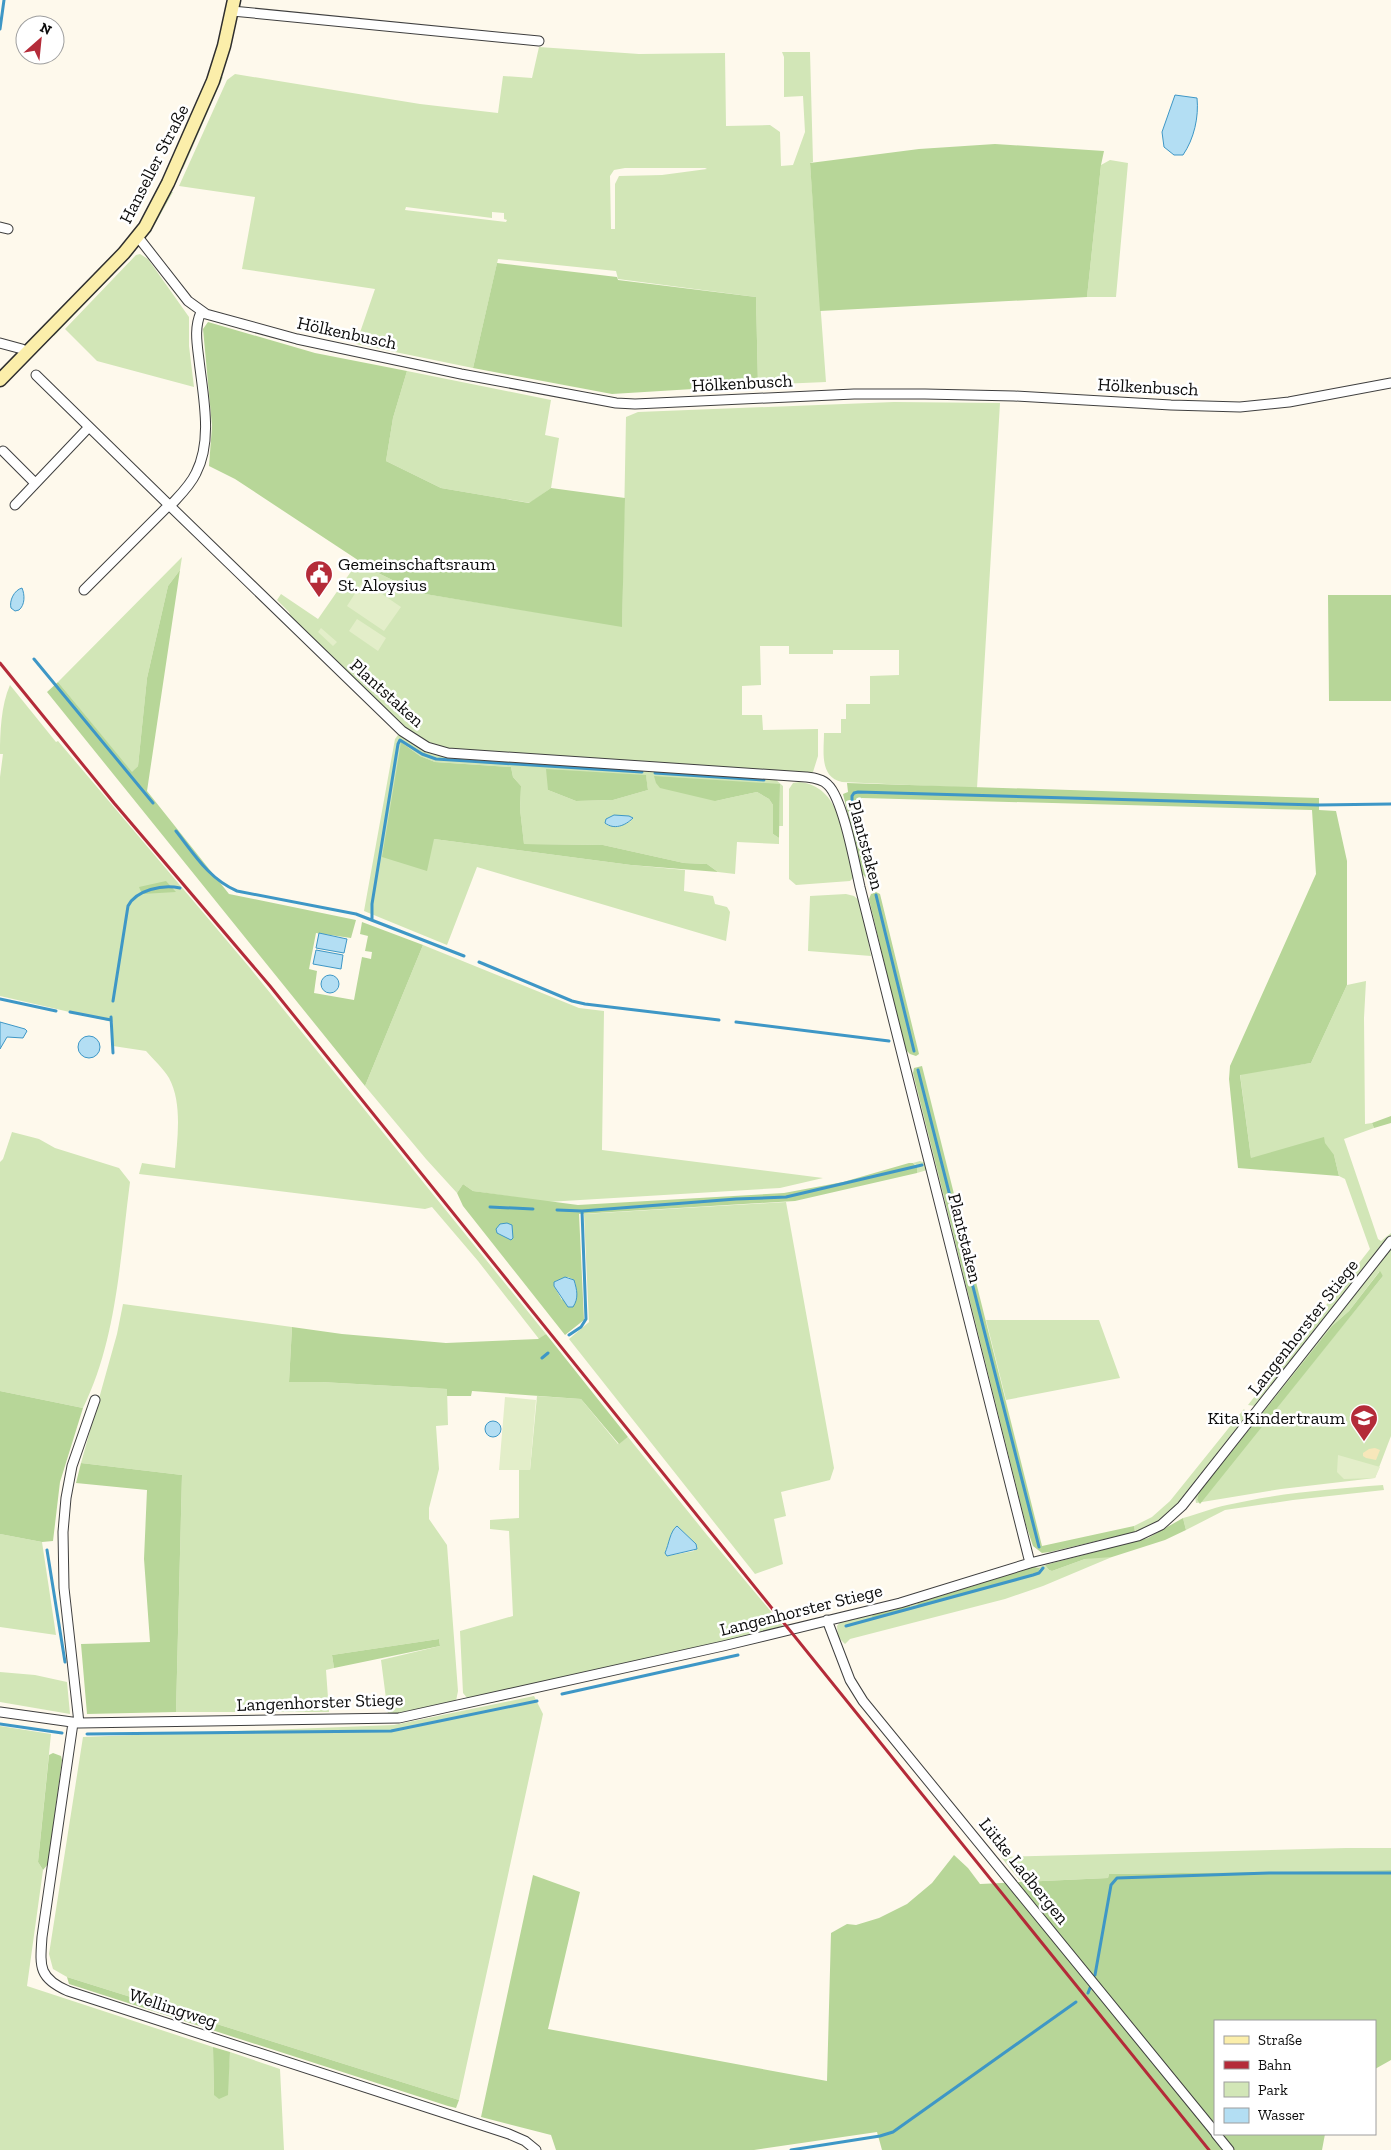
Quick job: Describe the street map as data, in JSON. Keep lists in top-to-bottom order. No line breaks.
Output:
{"streets":{"main road":["Hanseller Straße"],"street":["Hölkenbusch","Plantstaken","Langenhorster Stiege","Lütke Ladbergen","Wellingweg"]},"crossings":[["Hanseller Straße","Hölkenbusch"],["Plantstaken","Langenhorster Stiege"],["Langenhorster Stiege","Lütke Ladbergen"],["Langenhorster Stiege","Wellingweg"]],"places":{"public building":["Gemeinschaftsraum St. Aloysius"],"school or university":["Kita Kindertraum"]},"legend":["Straße","Bahn","Park","Wasser"],"north":"top right"}
